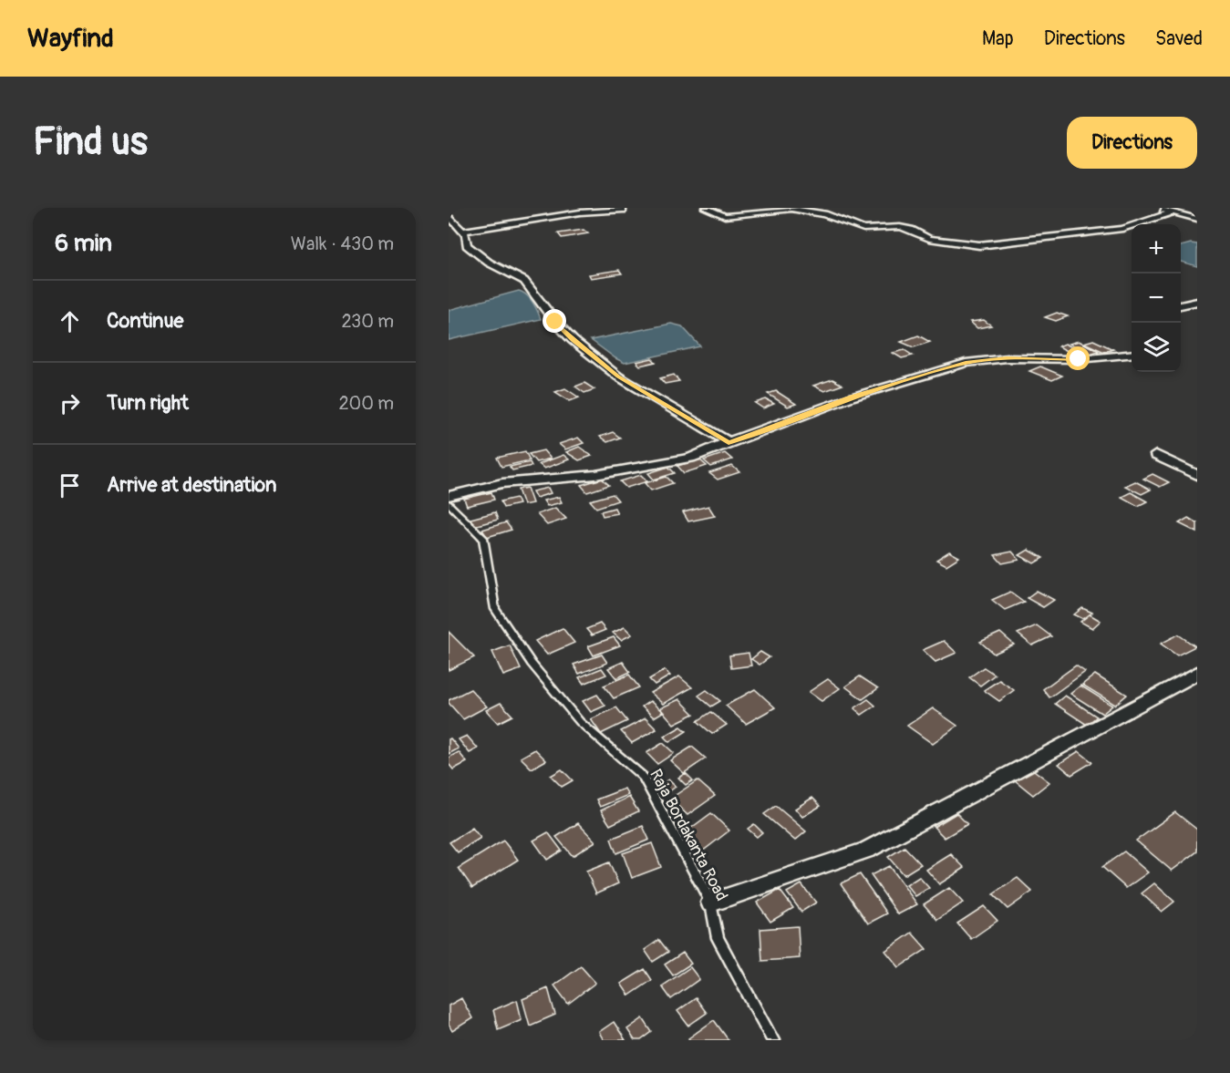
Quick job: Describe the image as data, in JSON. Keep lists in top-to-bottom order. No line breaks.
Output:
{"streets":{"lane":["Raja Bordakanta Road"]},"page":{"header":"Wayfind","nav":["Map","Directions","Saved"],"buttons":"Directions","title":"Find us","heading":["6 min","Walk · 430 m"],"map_buttons":["+","−"],"list":[["Continue","230 m"],["Turn right","200 m"],"Arrive at destination"]}}
